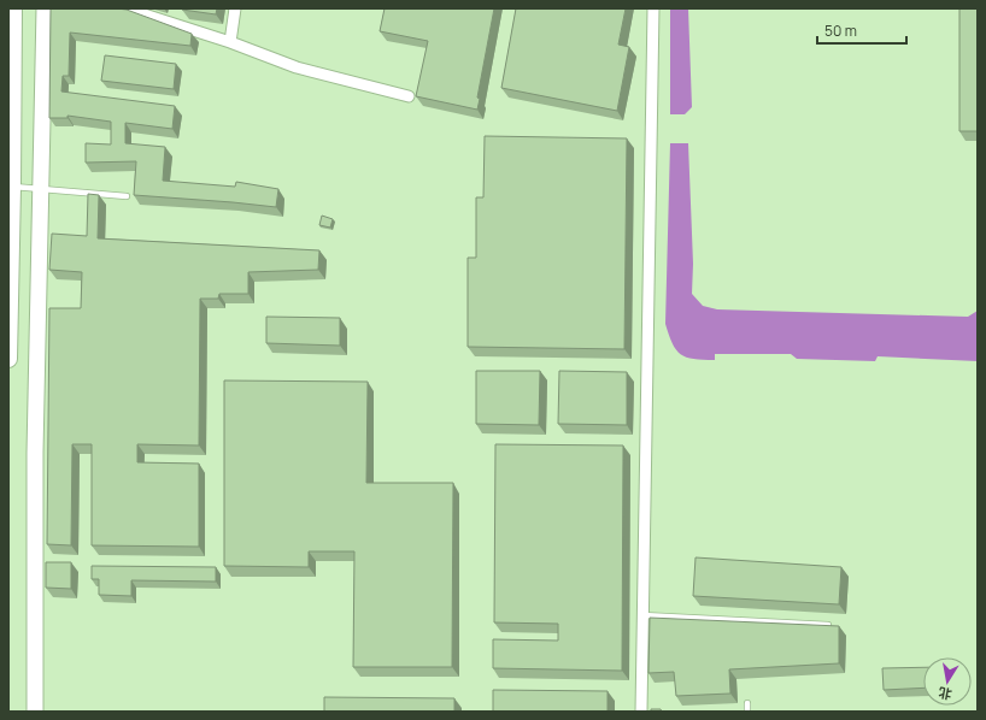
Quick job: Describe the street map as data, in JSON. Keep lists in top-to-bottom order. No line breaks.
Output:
{"scale_bar":"50 m","north":"bottom"}
